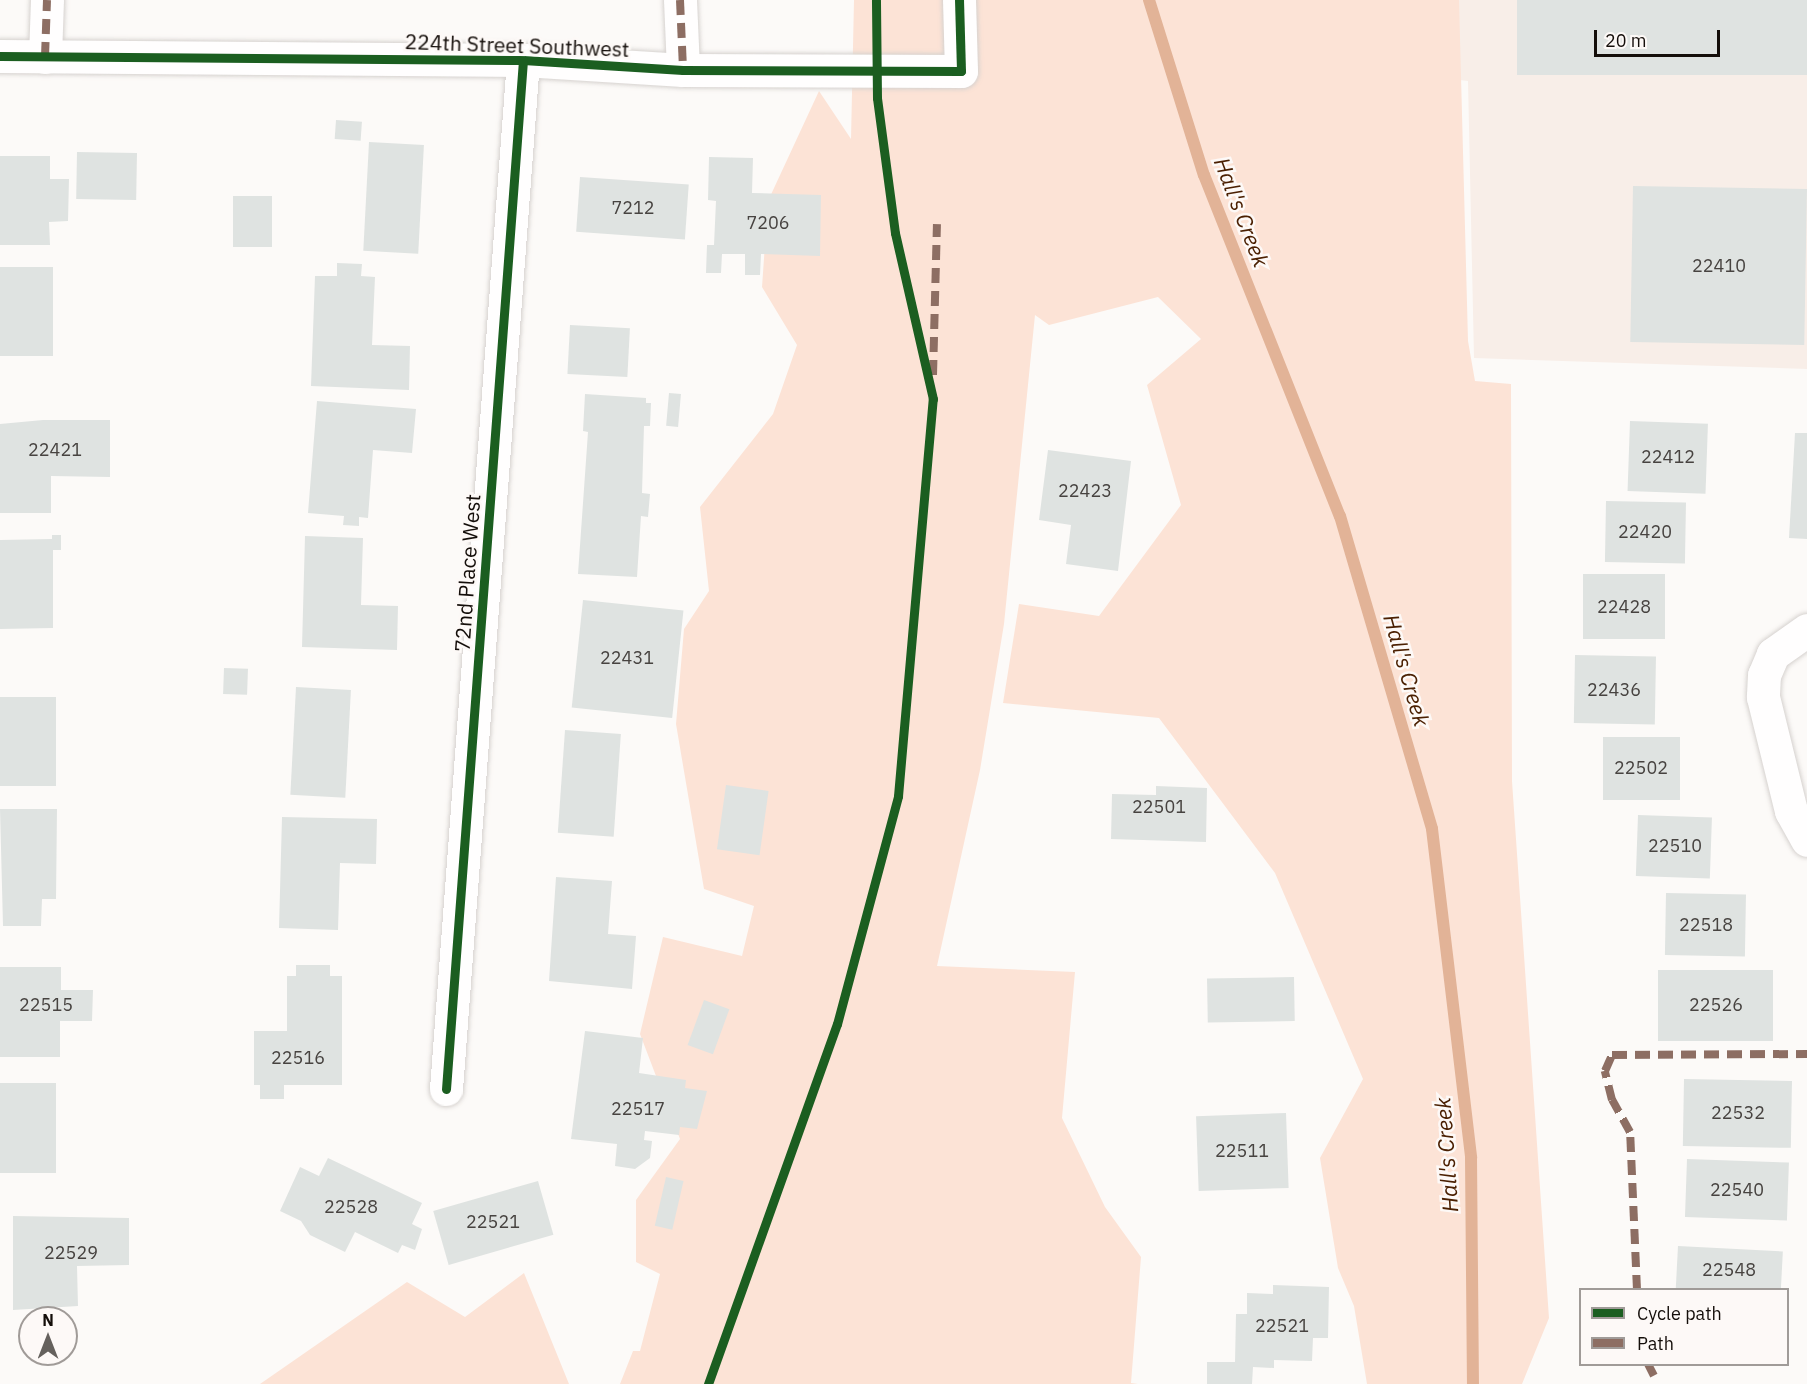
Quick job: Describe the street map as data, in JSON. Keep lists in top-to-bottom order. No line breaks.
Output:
{"streets":{"street":["224th Street Southwest","72nd Place West"]},"crossings":[["224th Street Southwest","72nd Place West"]],"water":["Hall's Creek"],"house_numbers":["7212","7206","22410","22421","22412","22423","22420","22428","22431","22436","22502","22501","22510","22518","22515","22526","22516","22517","22532","22511","22540","22528","22521","22529","22548","22521"],"legend":["Cycle path","Path"],"scale_bar":"20 m","north":"top"}
